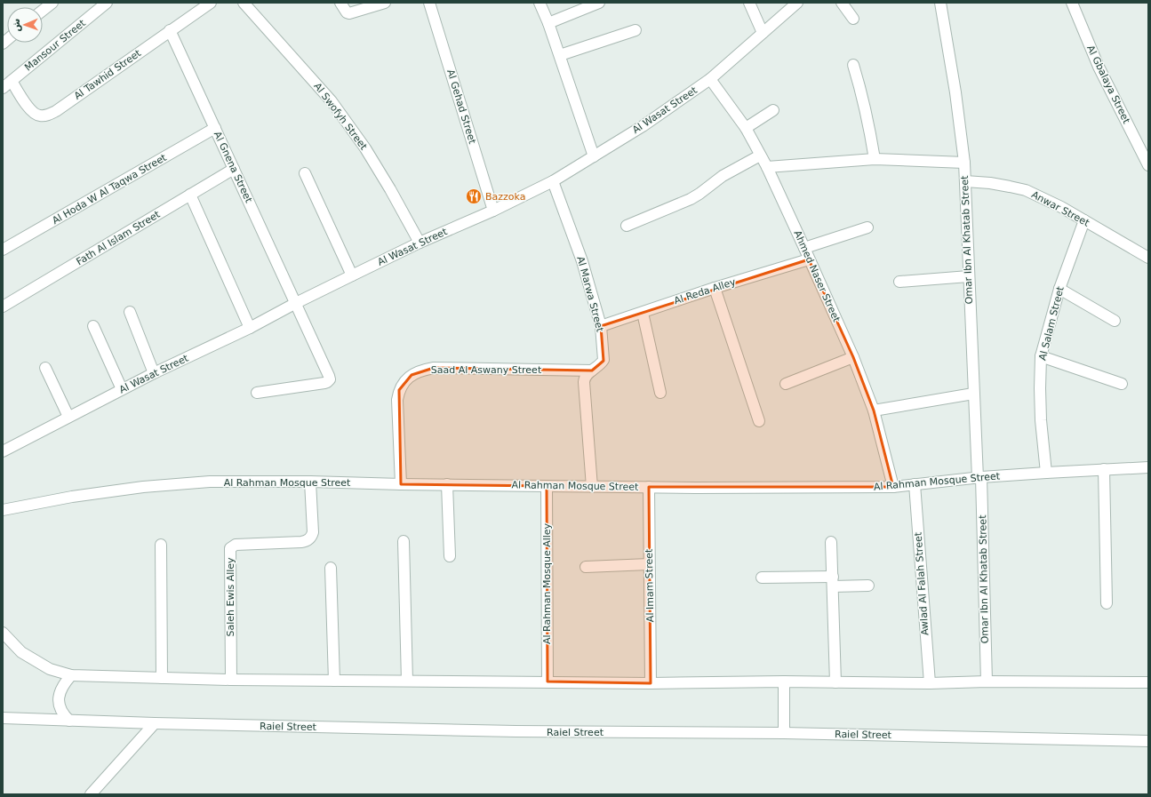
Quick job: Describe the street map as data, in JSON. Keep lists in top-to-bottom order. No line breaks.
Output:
{"streets":{"street":["Mansour Street","Al Tawhid Street","Al Gbalaya Street","Al Gehad Street","Al Wasat Street","Al Swofyh Street","Al Gnena Street","Al Hoda W Al Taqwa Street","Anwar Street","Fath Al Islam Street","Omar Ibn Al Khatab Street","Ahmed Naser Street","Al Reda Alley","Al Marwa Street","Al Salam Street","Saad Al Aswany Street","Al Rahman Mosque Street","Al Rahman Mosque Alley","Awlad Al Falah Street","Al Imam Street","Saleh Ewis Alley","Raiel Street"]},"crossings":[["Mansour Street","Al Tawhid Street"],["Al Tawhid Street","Al Gnena Street"],["Al Gehad Street","Al Wasat Street"],["Al Wasat Street","Al Swofyh Street"],["Al Wasat Street","Al Gnena Street"],["Al Wasat Street","Ahmed Naser Street"],["Al Wasat Street","Al Marwa Street"],["Al Gnena Street","Al Hoda W Al Taqwa Street"],["Al Gnena Street","Fath Al Islam Street"],["Anwar Street","Omar Ibn Al Khatab Street"],["Anwar Street","Al Salam Street"],["Omar Ibn Al Khatab Street","Al Rahman Mosque Street"],["Ahmed Naser Street","Al Reda Alley"],["Ahmed Naser Street","Al Rahman Mosque Street"],["Al Reda Alley","Al Marwa Street"],["Al Marwa Street","Saad Al Aswany Street"],["Al Marwa Street","Al Rahman Mosque Street"],["Al Salam Street","Al Rahman Mosque Street"],["Saad Al Aswany Street","Al Rahman Mosque Street"],["Al Rahman Mosque Street","Al Rahman Mosque Alley"],["Al Rahman Mosque Street","Awlad Al Falah Street"],["Al Rahman Mosque Street","Al Imam Street"],["Al Rahman Mosque Street","Saleh Ewis Alley"]],"places":{"restaurant":["Bazzoka"]},"north":"left"}
